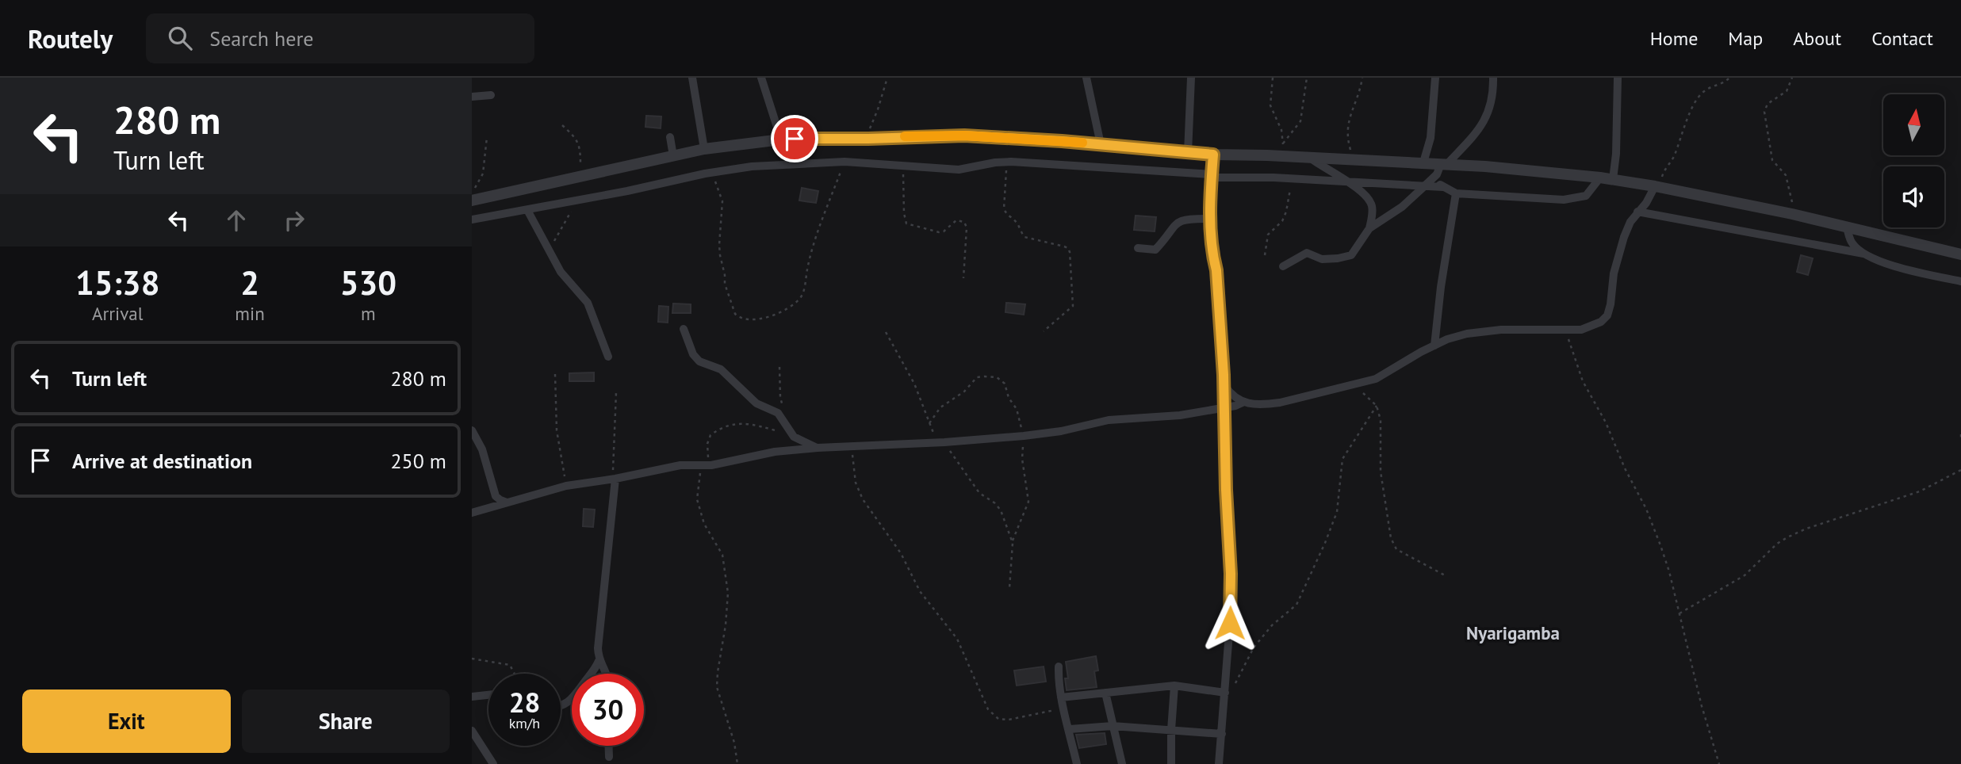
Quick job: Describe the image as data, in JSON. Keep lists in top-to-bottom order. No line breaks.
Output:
{"districts":["Nyarigamba"],"north":"top","page":{"header":"Routely","search":"Search here","nav":["Home","Map","About","Contact"],"turn":["280 m","Turn left"],"eta":["15:38","Arrival","2","min","530","m"],"list":[{"name":"Turn left","value":"280 m"},{"name":"Arrive at destination","value":"250 m"}],"speed":"28 km/h","limit":"30","buttons":["Exit","Share"]}}
